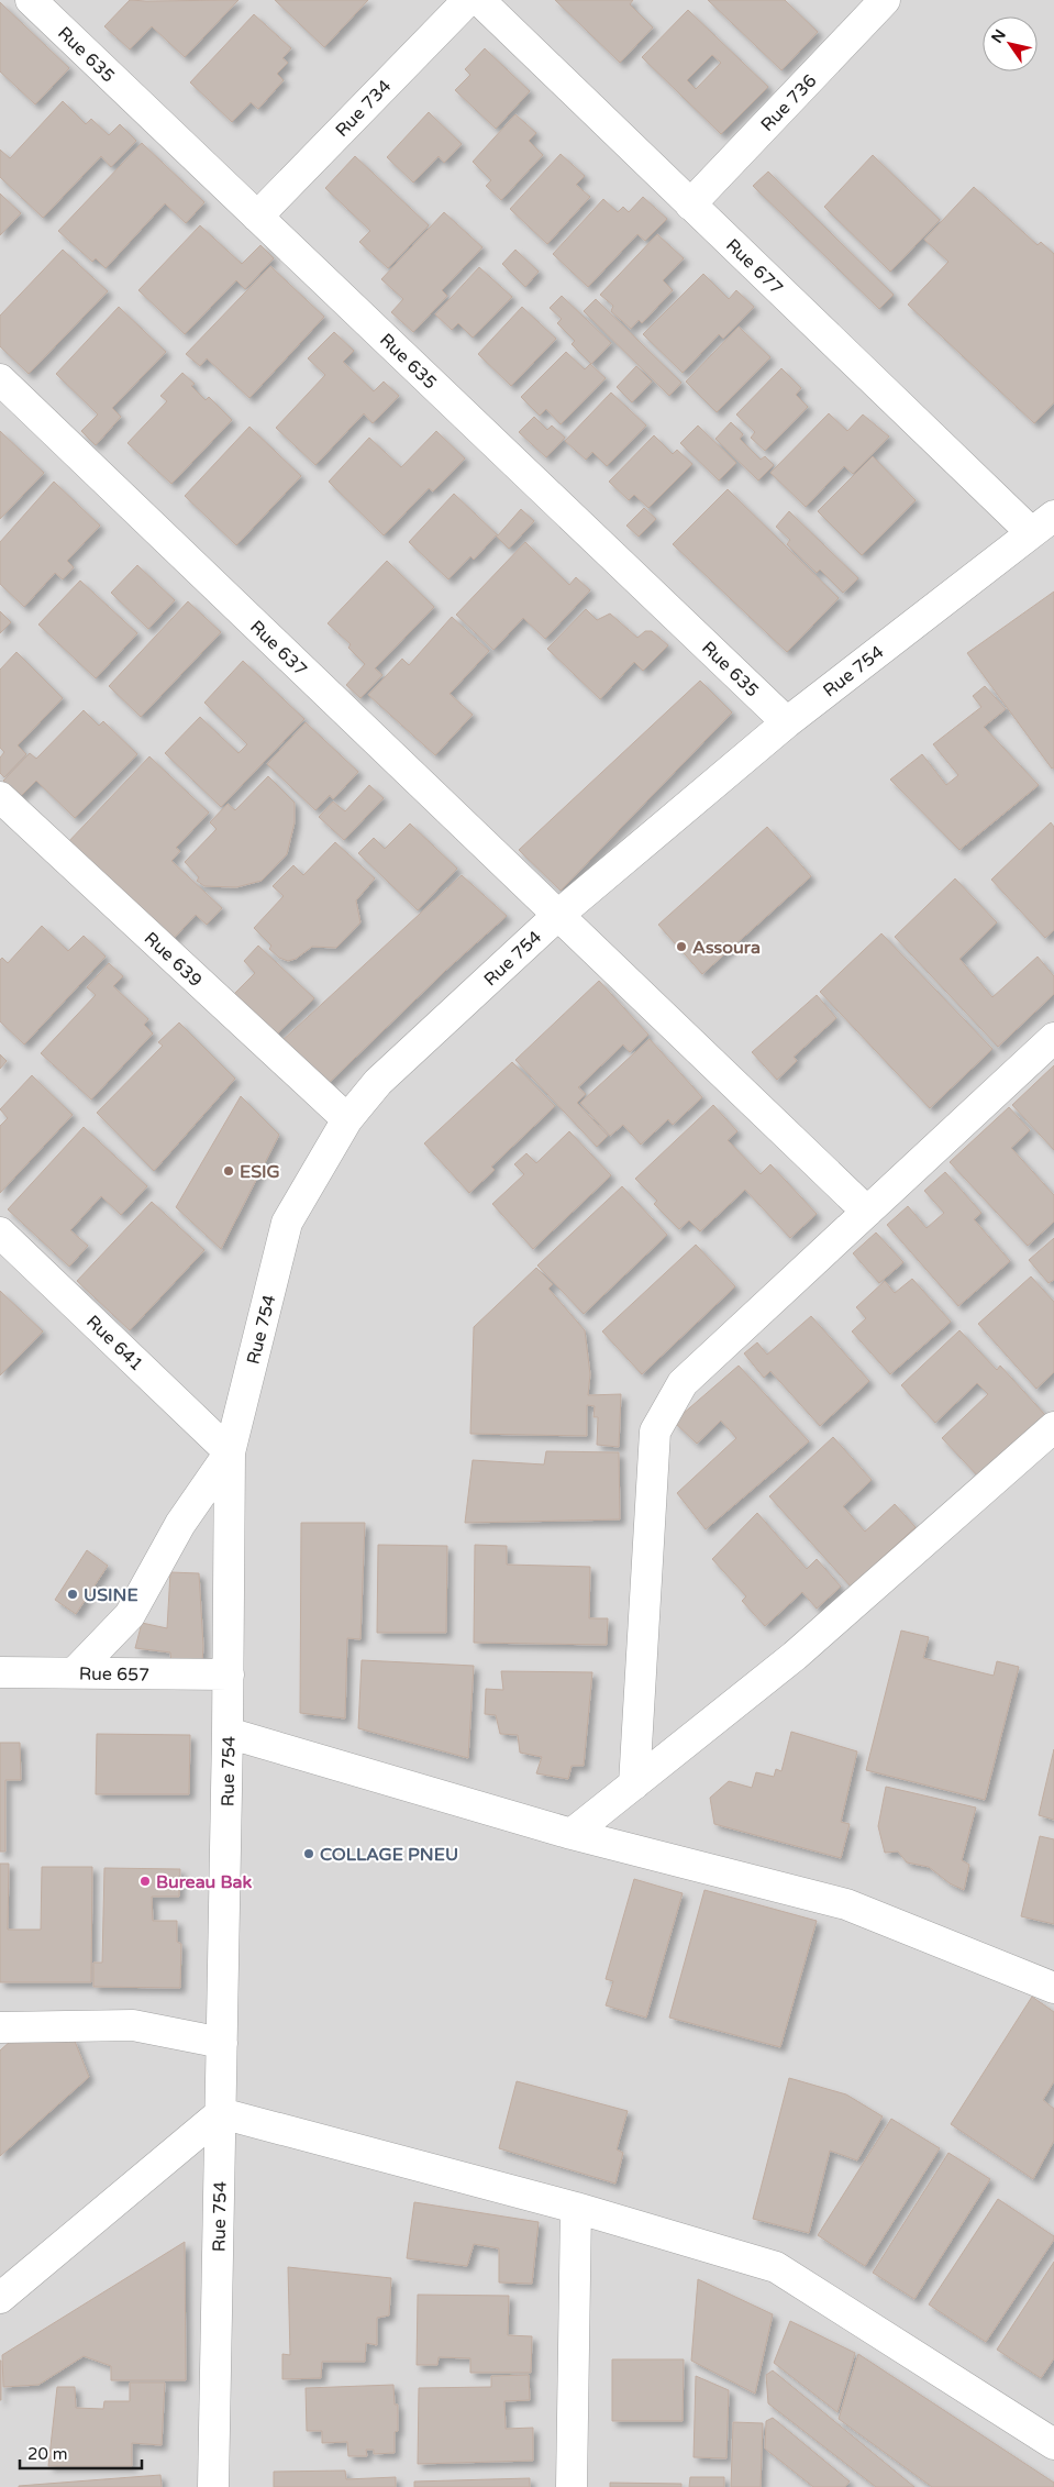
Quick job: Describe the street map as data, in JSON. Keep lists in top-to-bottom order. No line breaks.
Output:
{"streets":{"street":["Rue 635","Rue 736","Rue 734","Rue 677","Rue 637","Rue 754","Rue 639","Rue 641","Rue 657"]},"crossings":[["Rue 635","Rue 734"],["Rue 635","Rue 754"],["Rue 736","Rue 677"],["Rue 677","Rue 754"],["Rue 637","Rue 754"],["Rue 754","Rue 639"],["Rue 754","Rue 641"],["Rue 754","Rue 657"]],"places":["Assoura","ESIG","USINE","COLLAGE PNEU","Bureau Bak"],"scale_bar":"20 m","north":"top left"}
